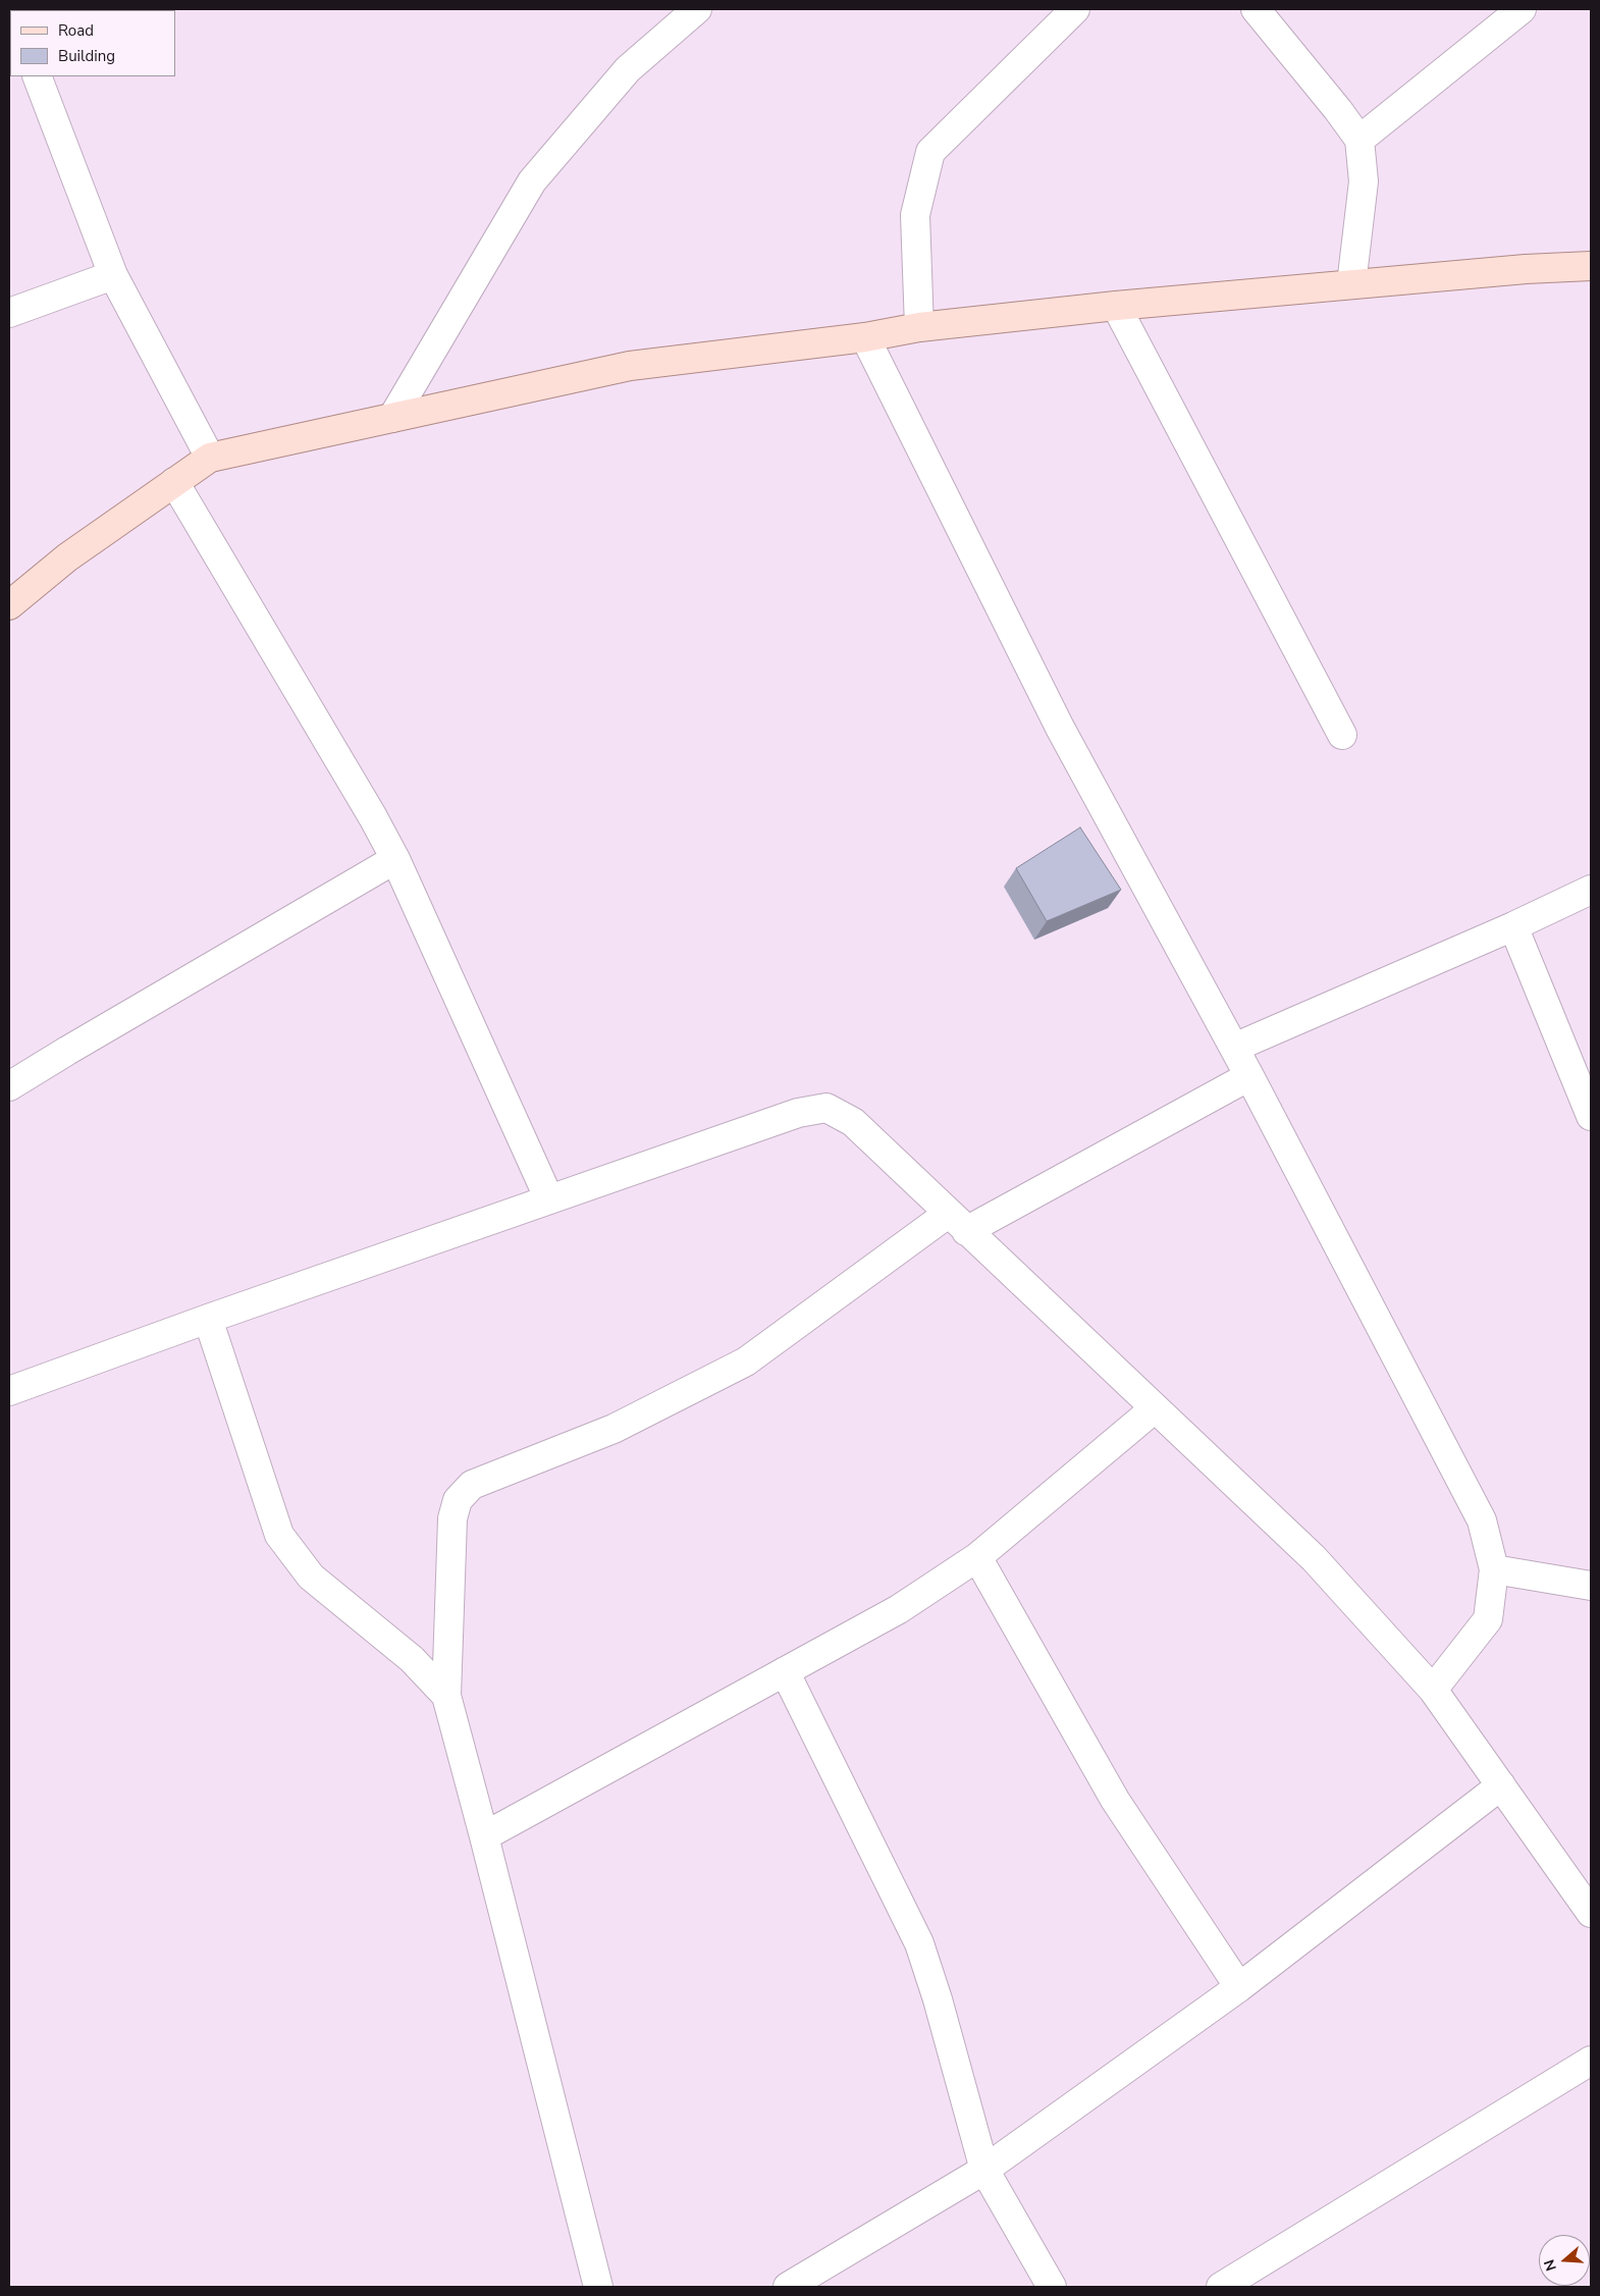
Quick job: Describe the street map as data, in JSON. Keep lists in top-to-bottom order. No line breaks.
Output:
{"legend":["Road","Building"],"north":"left"}
